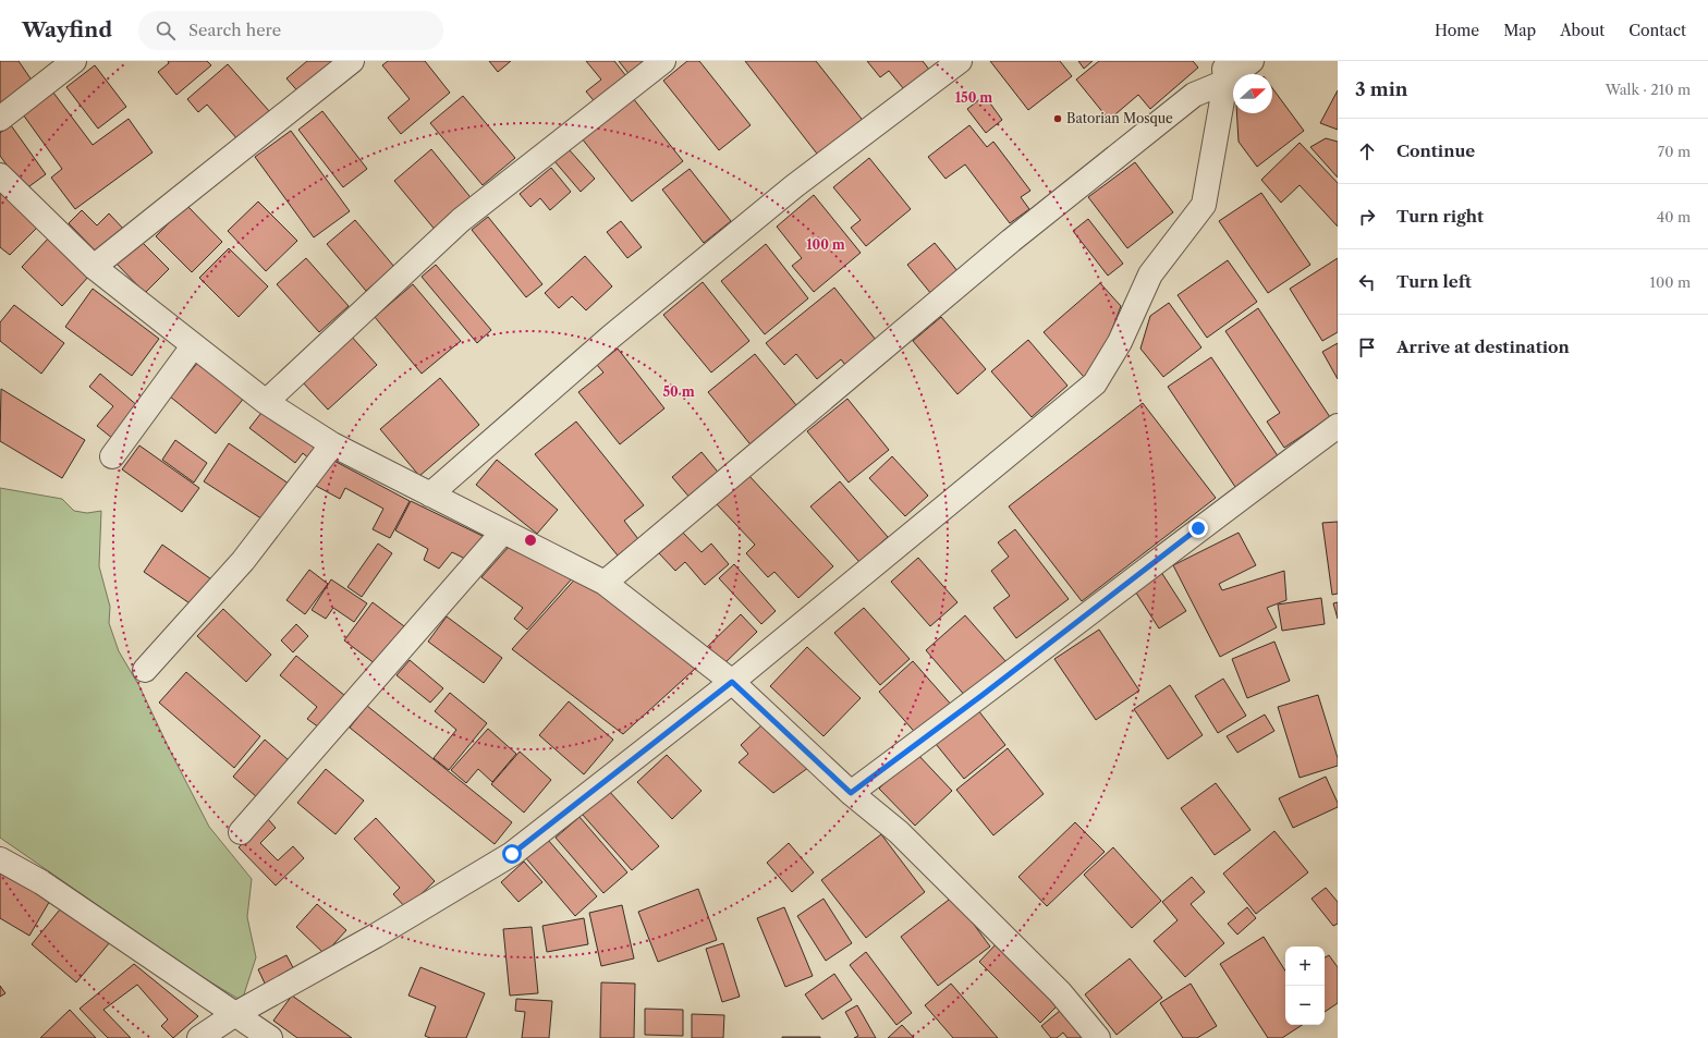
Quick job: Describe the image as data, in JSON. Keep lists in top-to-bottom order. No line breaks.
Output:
{"places":["Batorian Mosque"],"north":"right","page":{"header":"Wayfind","search":"Search here","nav":["Home","Map","About","Contact"],"heading":["3 min","Walk · 210 m"],"list":[["Continue","70 m"],["Turn right","40 m"],["Turn left","100 m"],"Arrive at destination"],"map_buttons":["+","−"]},"rings":["150 m","100 m","50 m"]}
